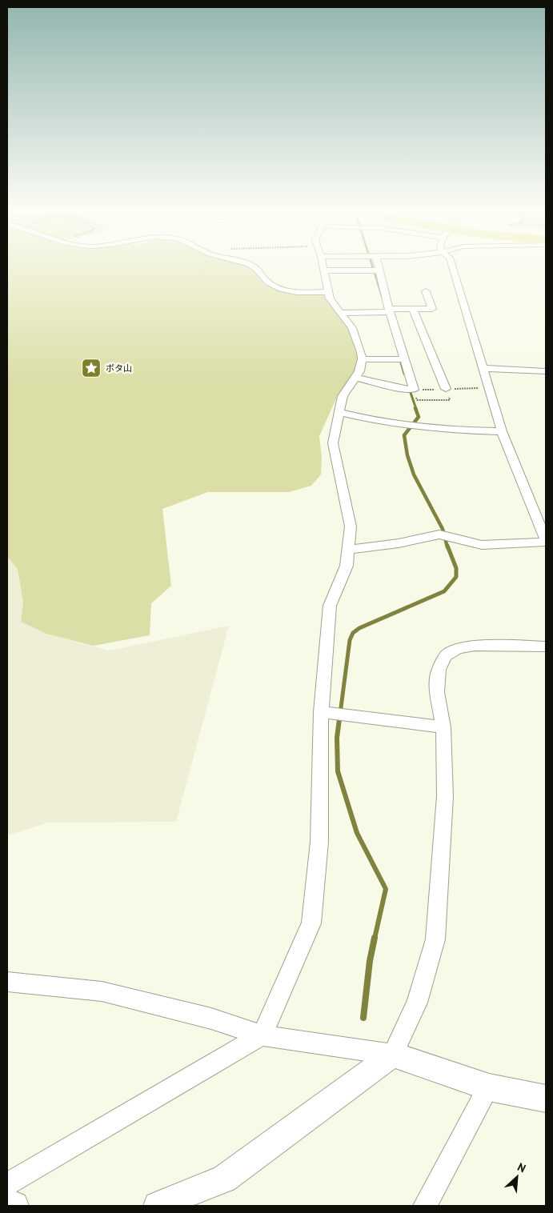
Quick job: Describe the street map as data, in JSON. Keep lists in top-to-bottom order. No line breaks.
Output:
{"places":{"place":["ボタ山"]},"north":"top right"}
